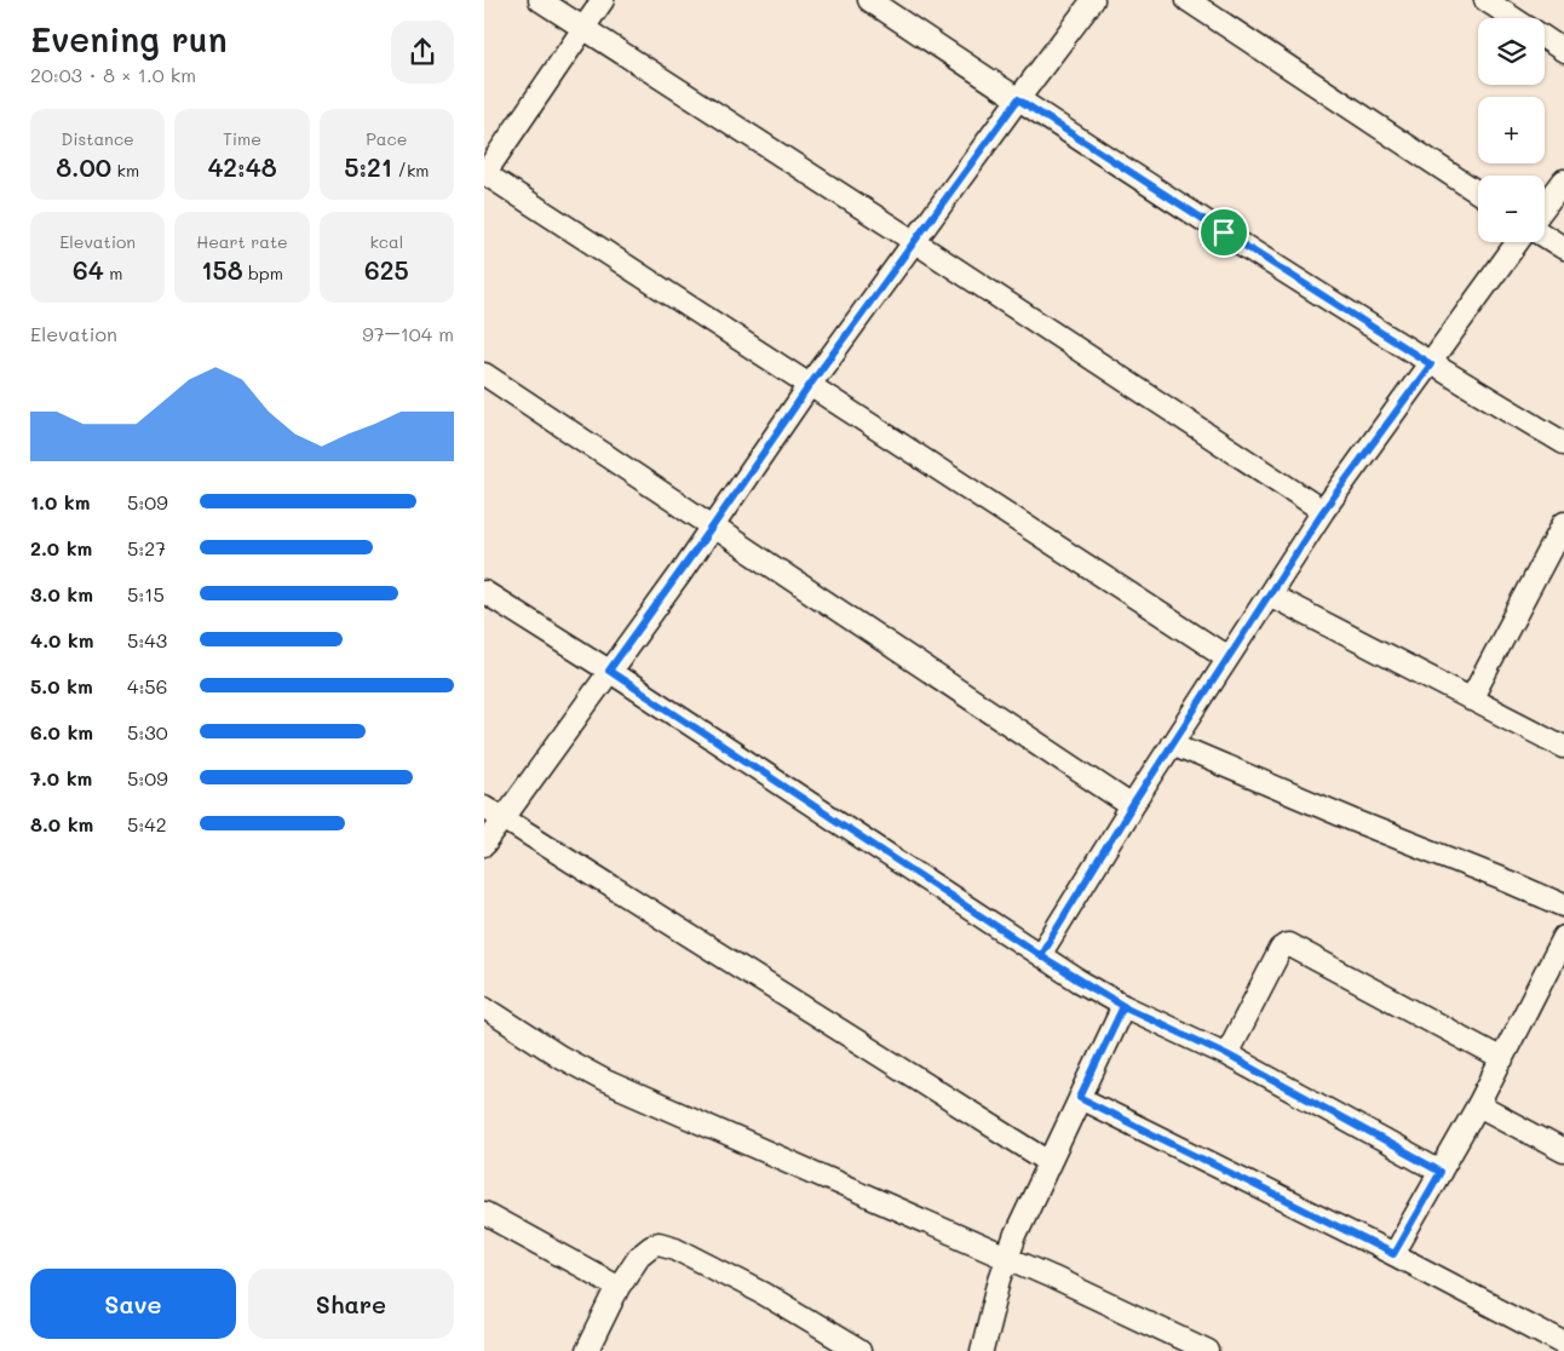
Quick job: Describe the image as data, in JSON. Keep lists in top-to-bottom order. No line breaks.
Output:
{"page":{"heading":["Evening run","20:03 · 8 × 1.0 km"],"map_buttons":["+","−"],"stats":[["Distance","8.00 km"],["Time","42:48"],["Pace","5:21 /km"],["Elevation","64 m"],["Heart rate","158 bpm"],["kcal","625"]],"chart":["Elevation","97–104 m"],"list":[{"name":"1.0 km","note":"5:09"},{"name":"2.0 km","note":"5:27"},{"name":"3.0 km","note":"5:15"},{"name":"4.0 km","note":"5:43"},{"name":"5.0 km","note":"4:56"},{"name":"6.0 km","note":"5:30"},{"name":"7.0 km","note":"5:09"},{"name":"8.0 km","note":"5:42"}],"buttons":["Save","Share"]}}
